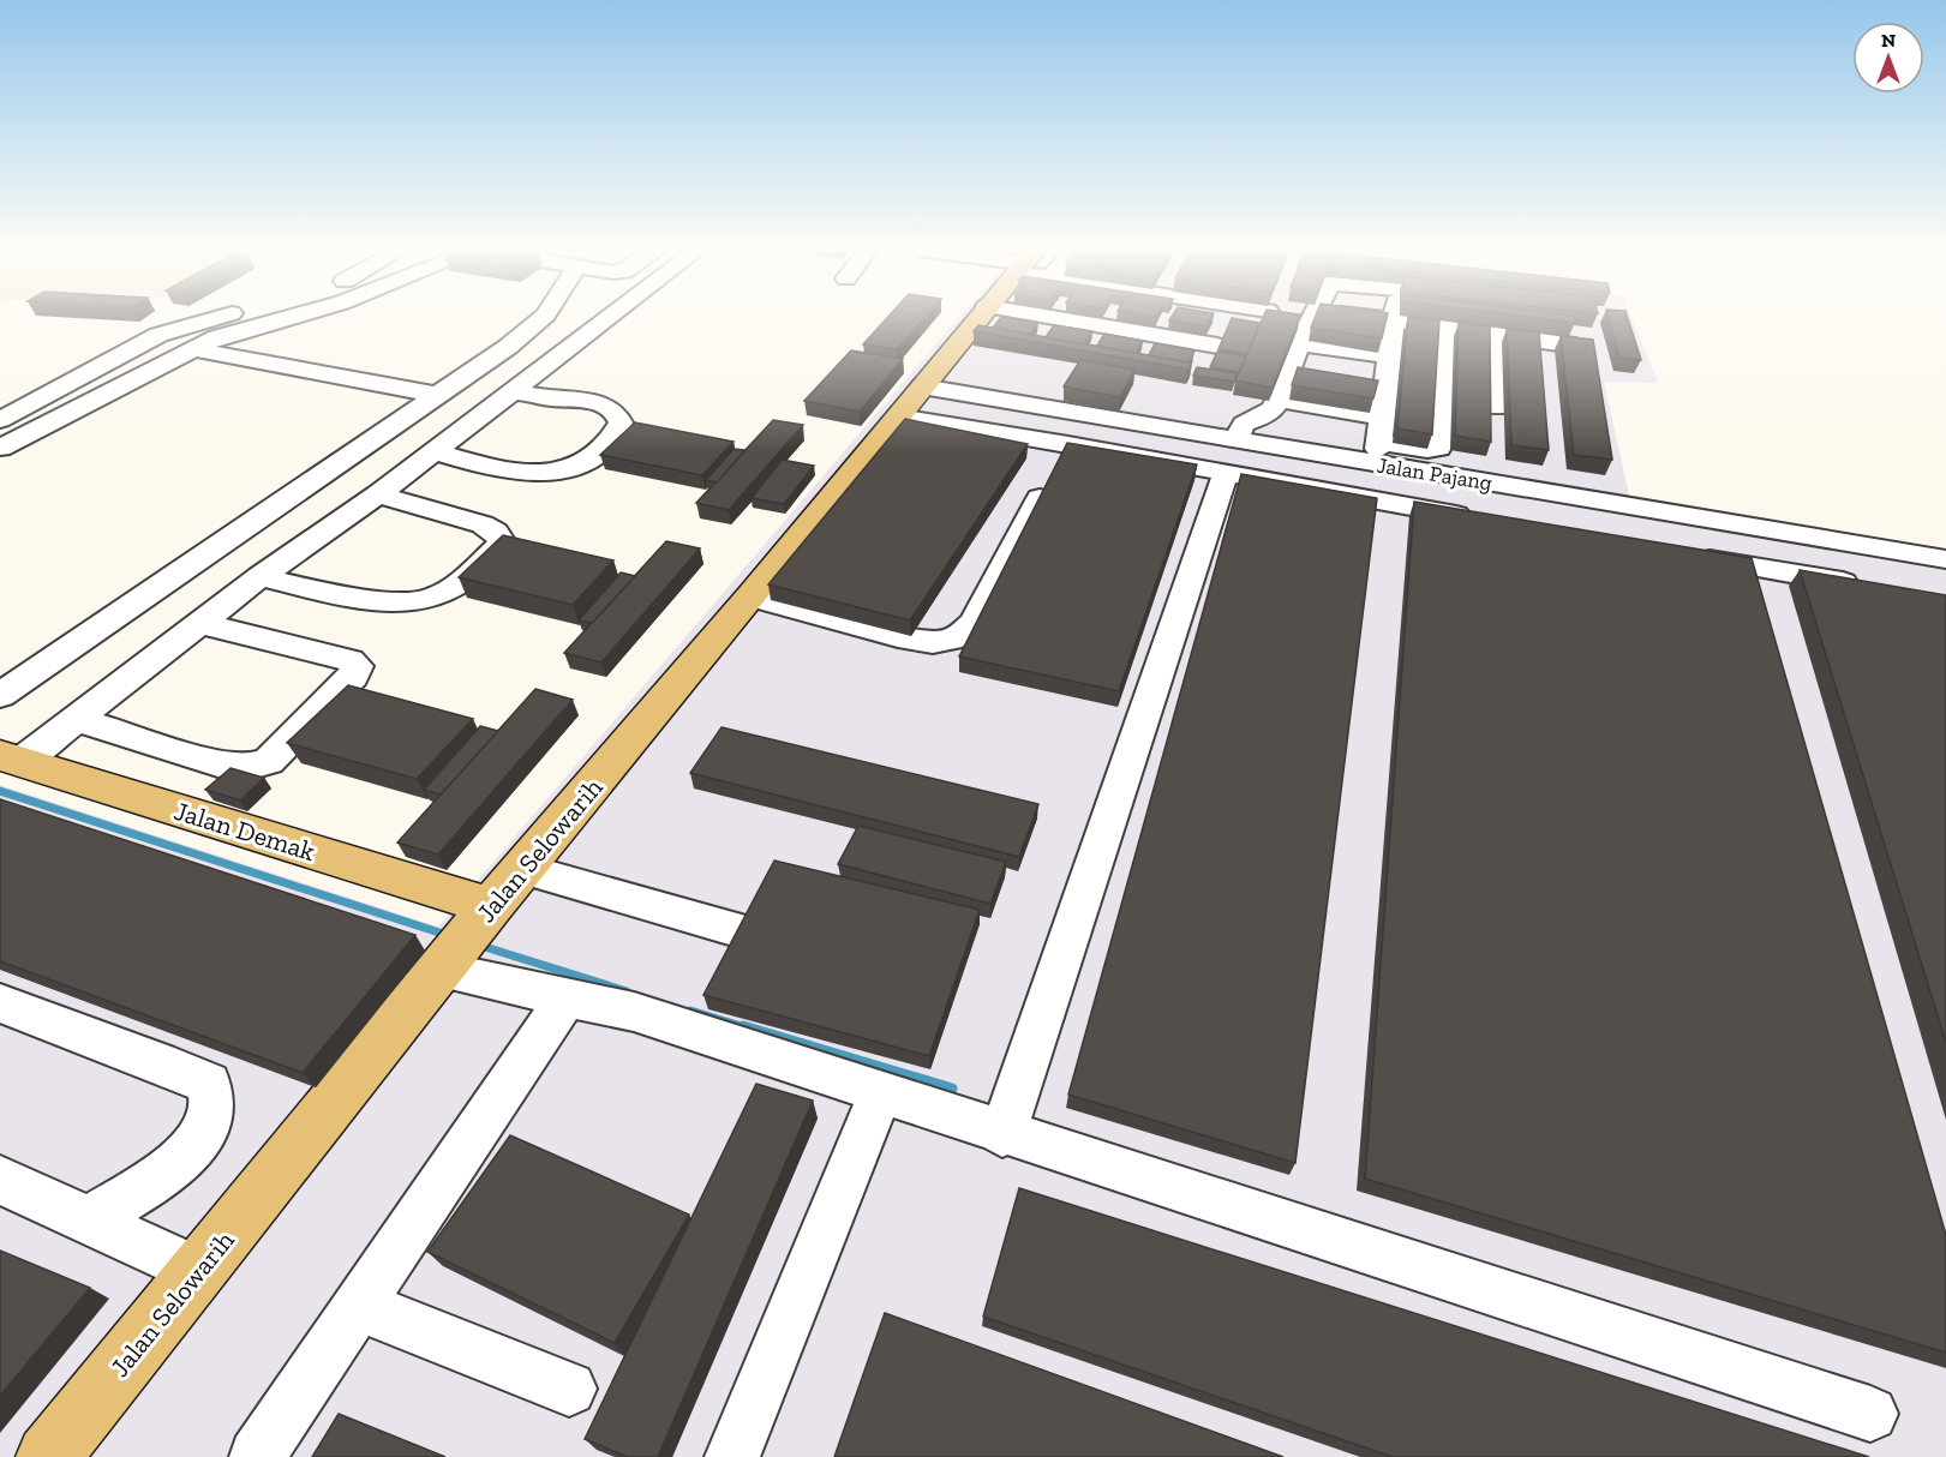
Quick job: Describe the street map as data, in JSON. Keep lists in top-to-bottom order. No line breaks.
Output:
{"streets":{"main road":["Jalan Demak","Jalan Selowarih"],"street":["Jalan Pajang"]},"crossings":[["Jalan Pajang","Jalan Selowarih"],["Jalan Demak","Jalan Selowarih"]],"north":"top"}
